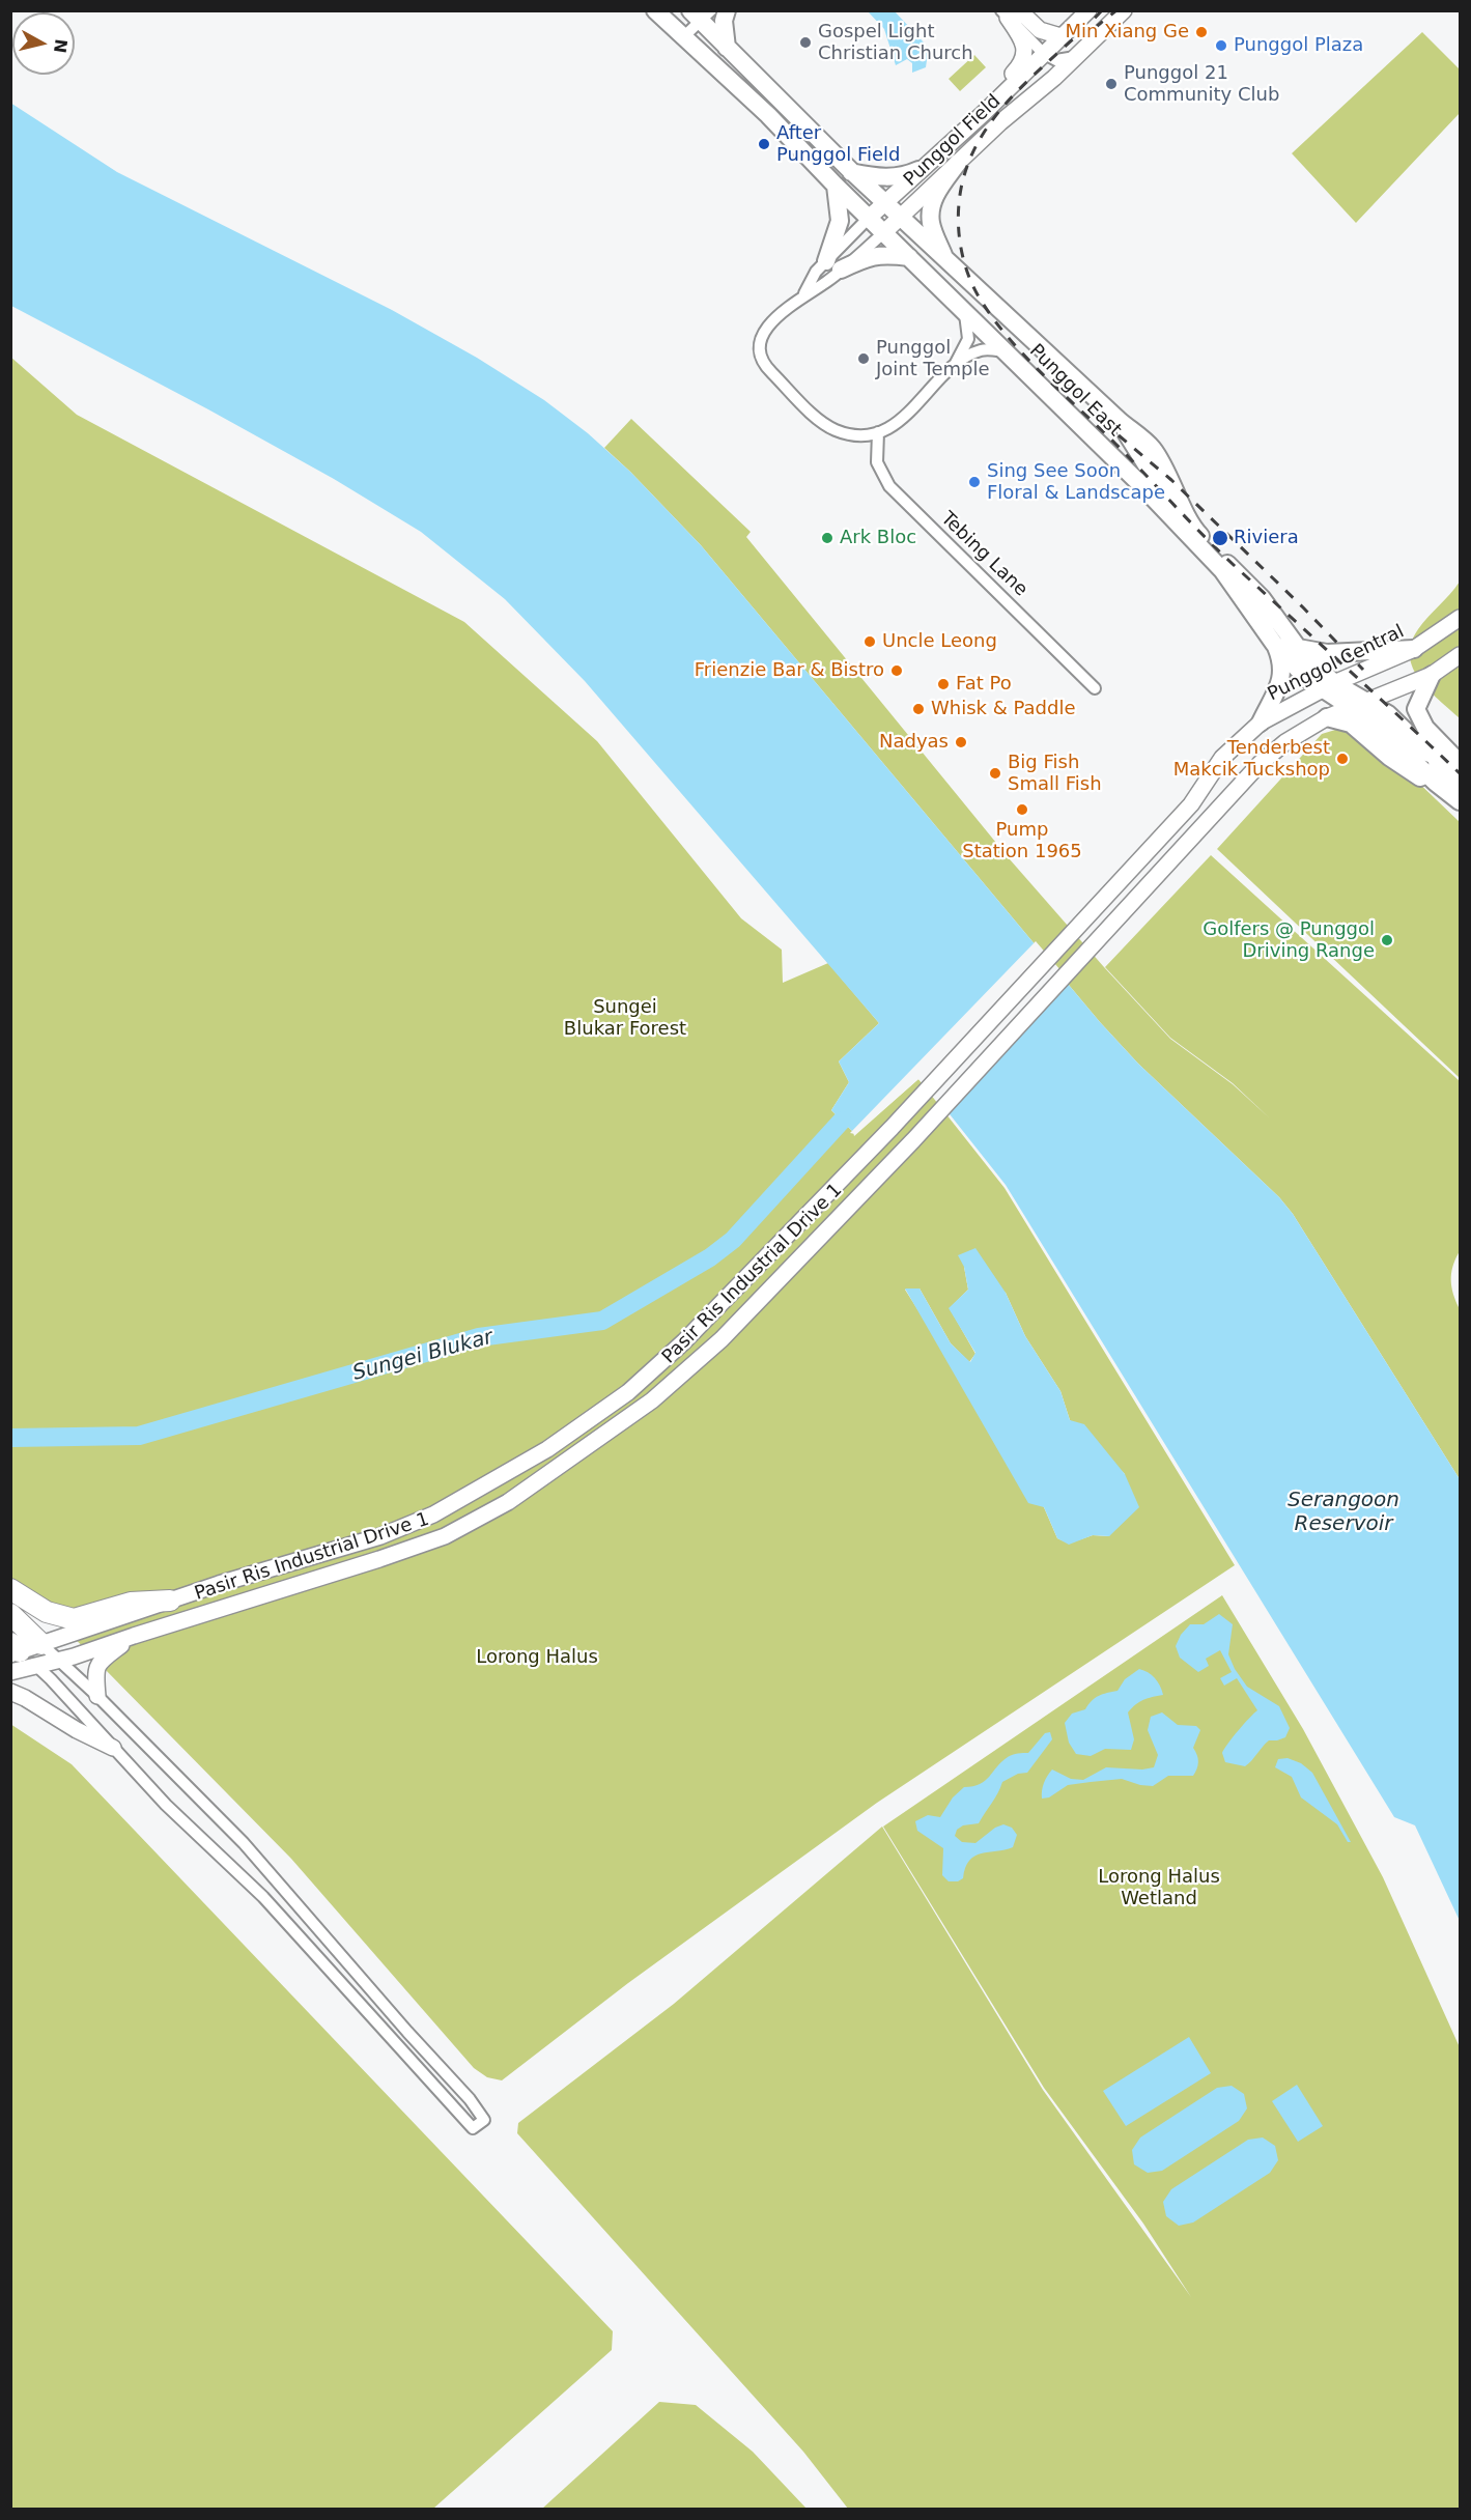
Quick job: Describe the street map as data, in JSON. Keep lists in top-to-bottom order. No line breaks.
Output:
{"streets":{"main road":["Punggol Field","Punggol East","Punggol Central","Pasir Ris Industrial Drive 1"],"street":["Tebing Lane"]},"crossings":[["Punggol Field","Punggol East"],["Punggol Field","Tebing Lane"],["Punggol East","Tebing Lane"],["Punggol East","Punggol Central"],["Punggol Central","Pasir Ris Industrial Drive 1"]],"water":["Sungei Blukar","Serangoon Reservoir"],"parks":["Sungei Blukar Forest","Lorong Halus","Lorong Halus Wetland"],"places":["Min Xiang Ge","Gospel Light Christian Church","Punggol Plaza","Punggol 21 Community Club","After Punggol Field","Punggol Joint Temple","Sing See Soon Floral & Landscape","Ark Bloc","Riviera","Uncle Leong","Frienzie Bar & Bistro","Fat Po","Whisk & Paddle","Nadyas","Tenderbest Makcik Tuckshop","Big Fish Small Fish","Pump Station 1965","Golfers @ Punggol Driving Range"],"north":"right"}
